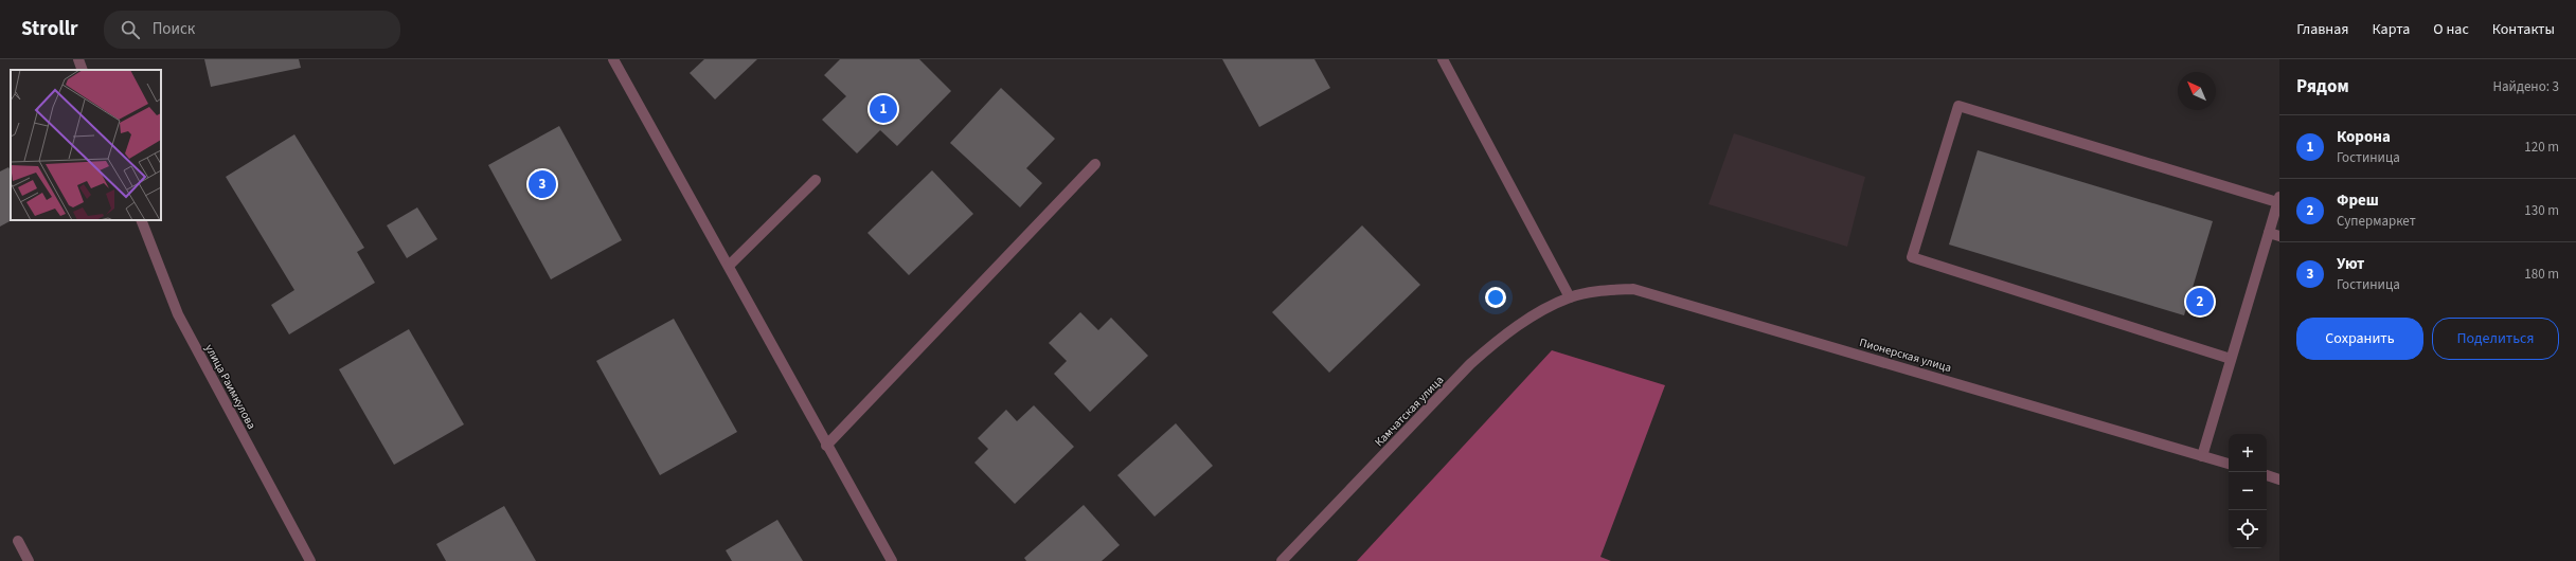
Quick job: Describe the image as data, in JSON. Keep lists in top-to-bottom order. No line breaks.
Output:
{"streets":{"street":["Пионерская улица","улица Раимкулова","Камчатская улица"]},"crossings":[["Пионерская улица","Камчатская улица"]],"north":"top left","page":{"header":"Strollr","search":"Поиск","nav":["Главная","Карта","О нас","Контакты"],"heading":["Рядом","Найдено: 3"],"pins":["1","3","2"],"list":[{"mark":"1","name":"Корона","note":"Гостиница","value":"120 m"},{"mark":"2","name":"Фреш","note":"Супермаркет","value":"130 m"},{"mark":"3","name":"Уют","note":"Гостиница","value":"180 m"}],"buttons":["Сохранить","Поделиться"],"map_buttons":["+","−"]}}
